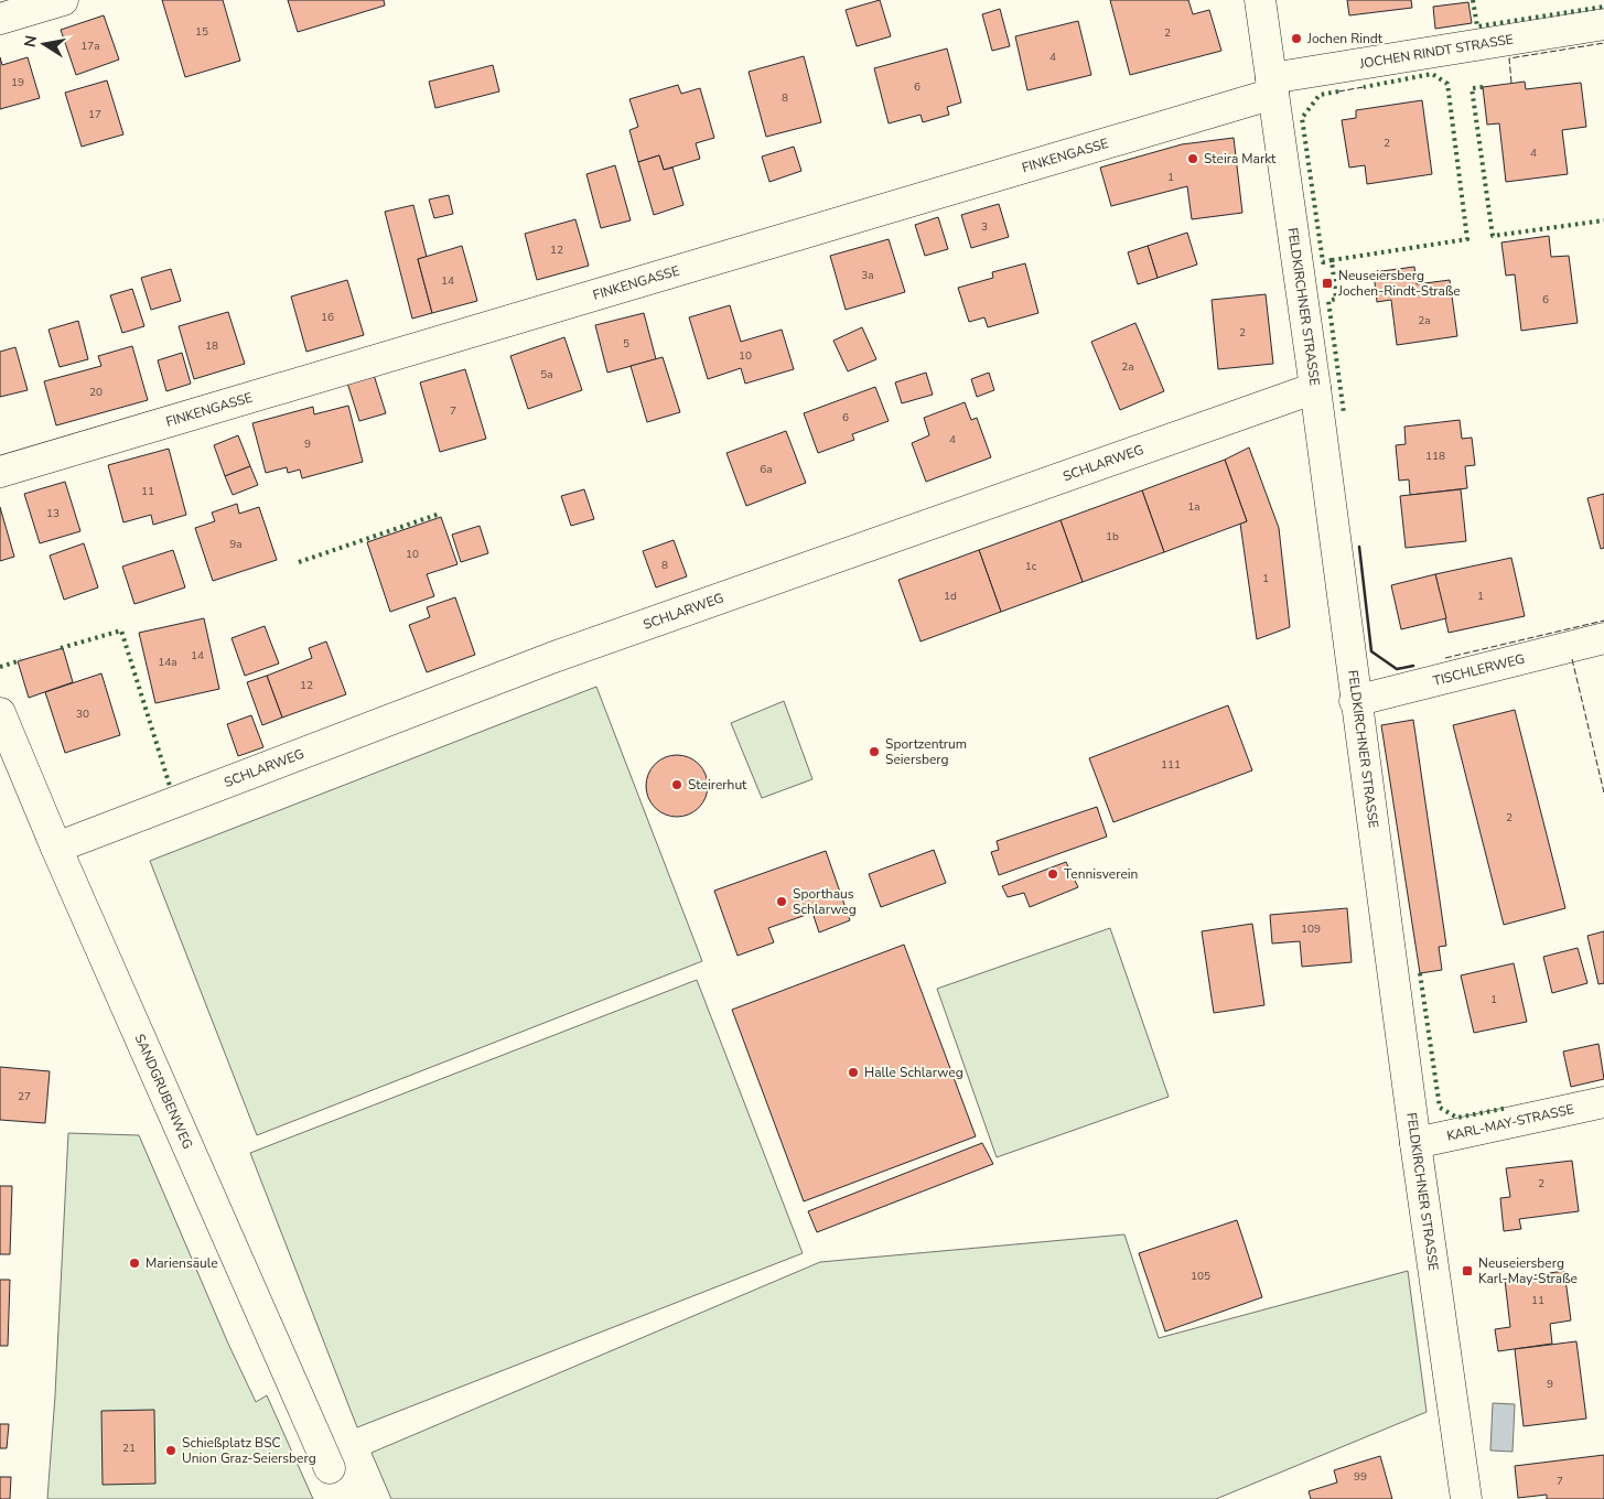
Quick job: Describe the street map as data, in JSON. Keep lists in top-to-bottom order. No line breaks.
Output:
{"streets":{"street":["JOCHEN RINDT STRASSE","FINKENGASSE","FELDKIRCHNER STRASSE","SCHLARWEG","TISCHLERWEG","SANDGRUBENWEG","KARL-MAY-STRASSE"]},"crossings":[["JOCHEN RINDT STRASSE","FINKENGASSE"],["JOCHEN RINDT STRASSE","FELDKIRCHNER STRASSE"],["FINKENGASSE","FELDKIRCHNER STRASSE"],["FELDKIRCHNER STRASSE","SCHLARWEG"],["FELDKIRCHNER STRASSE","TISCHLERWEG"],["FELDKIRCHNER STRASSE","KARL-MAY-STRASSE"],["SCHLARWEG","SANDGRUBENWEG"]],"places":{"other":["Jochen Rindt","Steira Markt","Sportzentrum Seiersberg","Steirerhut","Tennisverein","Sporthaus Schlarweg","Halle Schlarweg","Mariensäule","Schießplatz BSC Union Graz-Seiersberg"],"transit":["Neuseiersberg Jochen-Rindt-Straße","Neuseiersberg Karl-May-Straße"]},"house_numbers":["15","2","17a","4","19","6","8","17","2","4","1","3","12","3a","14","6","16","2a","2","5","18","10","2a","5a","20","7","6","4","9","118","6a","11","1a","13","1b","9a","10","8","1c","1","1d","1","14","14a","12","30","111","2","109","1","27","2","105","11","9","21","99","7"],"north":"left"}
